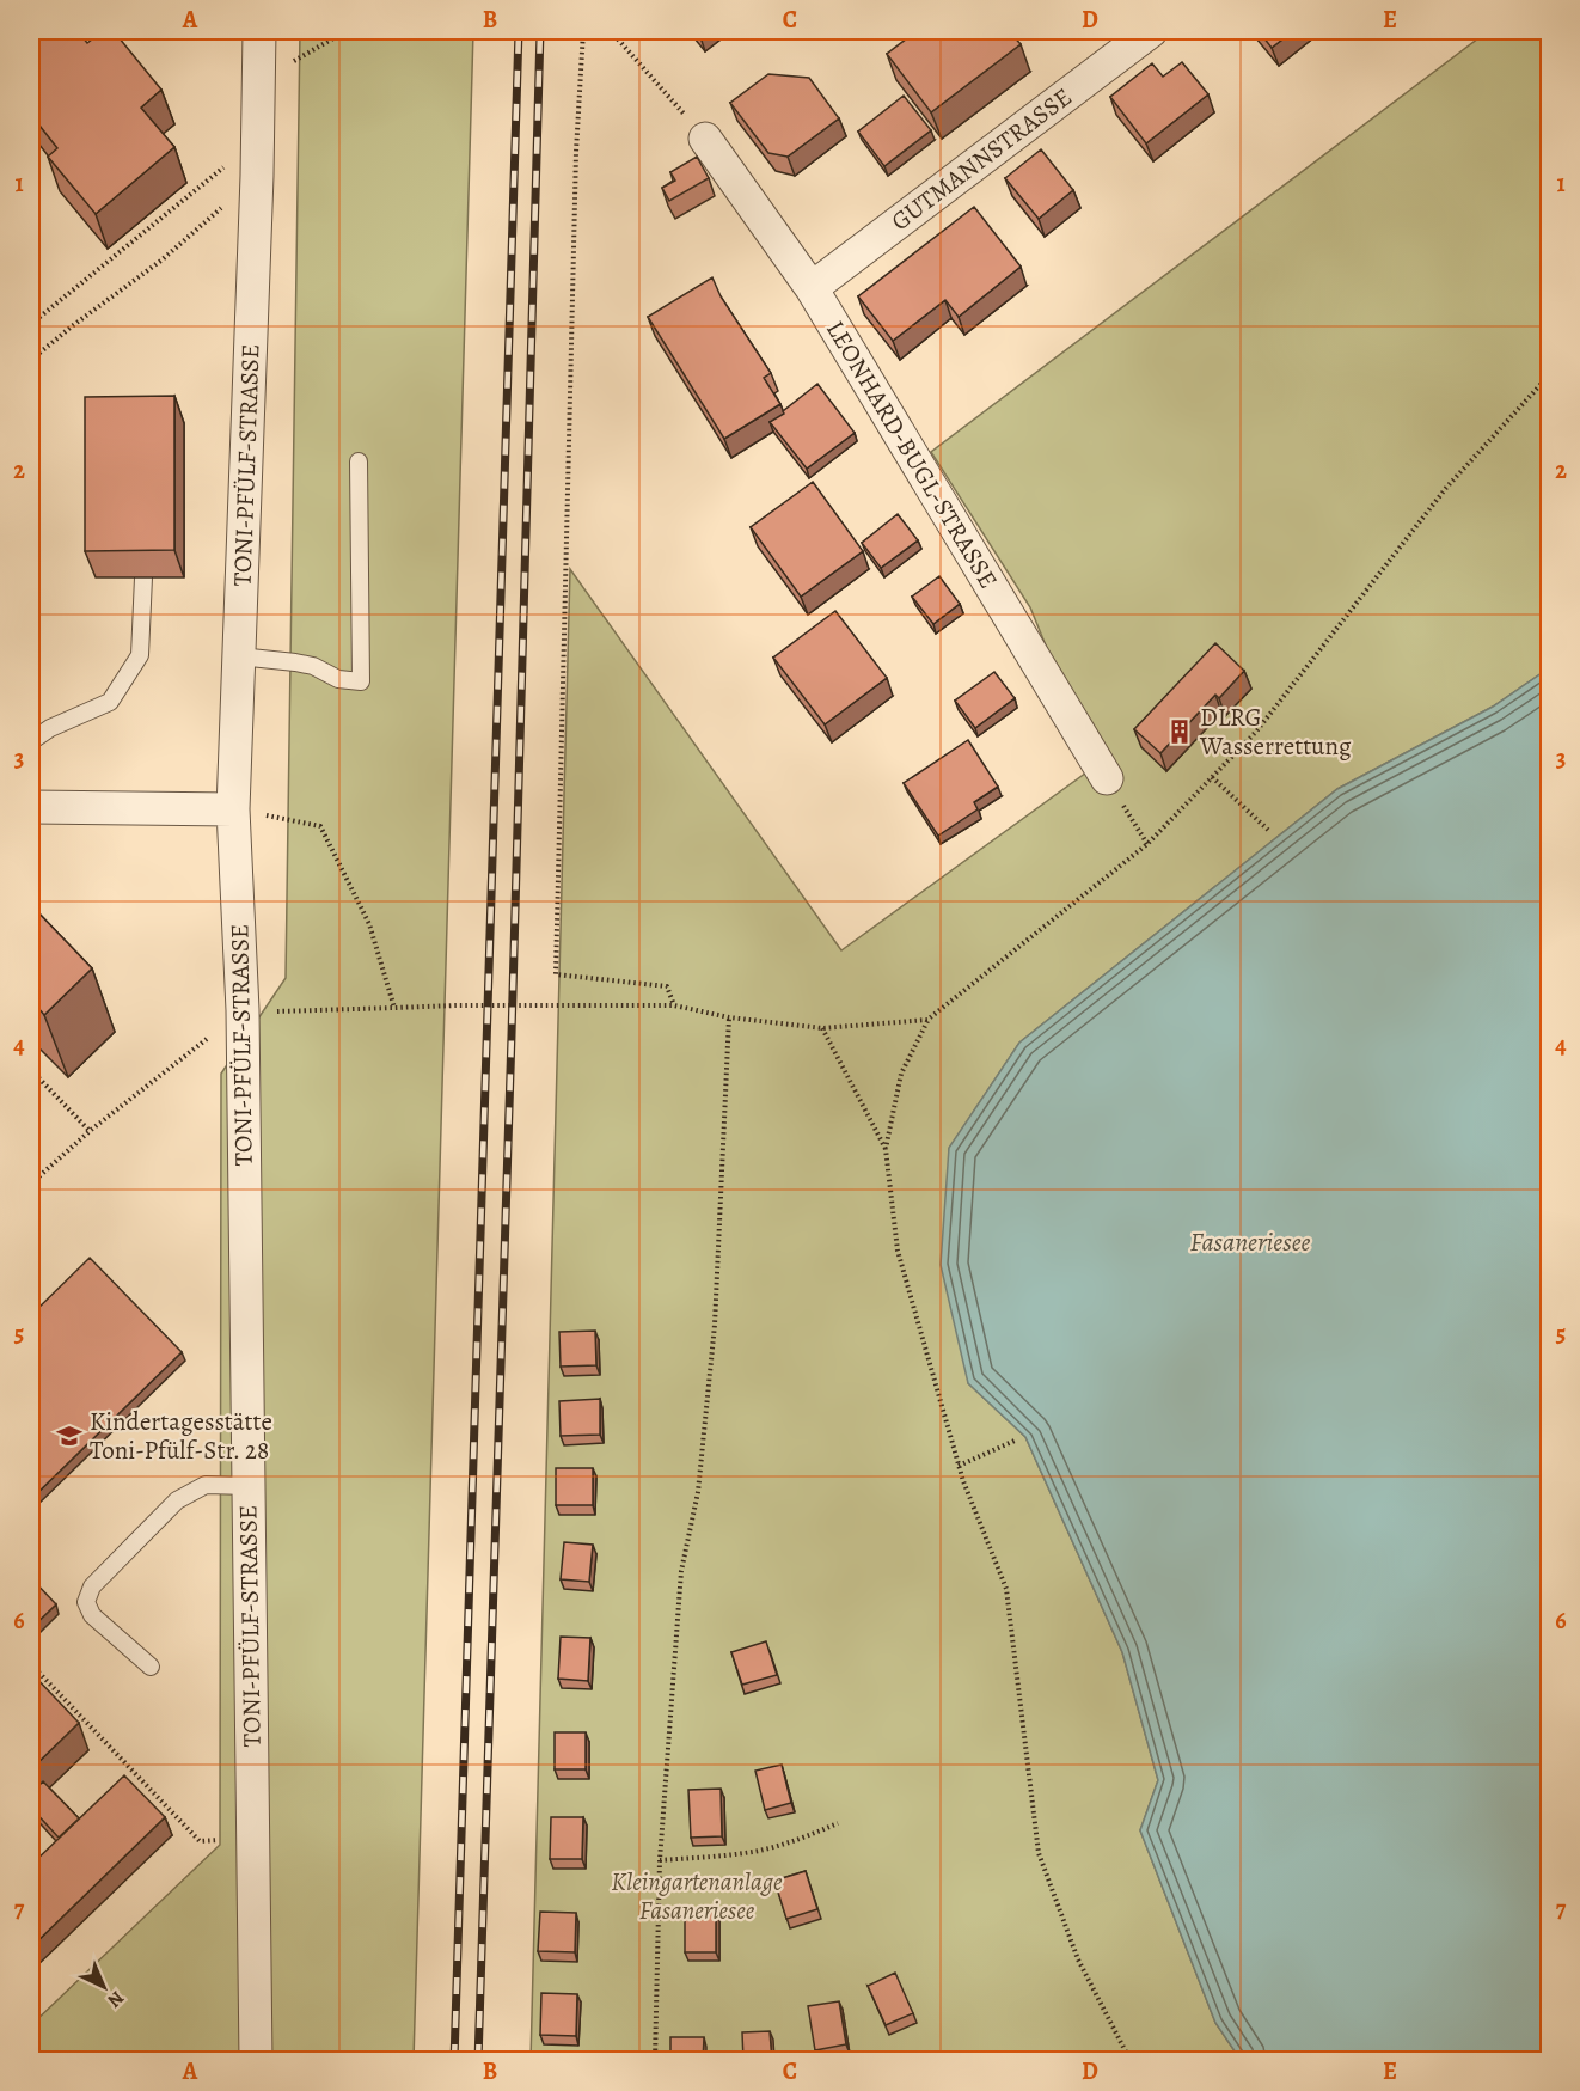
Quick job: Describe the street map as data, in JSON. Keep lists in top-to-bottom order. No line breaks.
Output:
{"streets":{"street":["GUTMANNSTRASSE","LEONHARD-BUGL-STRASSE","TONI-PFÜLF-STRASSE"]},"crossings":[["GUTMANNSTRASSE","LEONHARD-BUGL-STRASSE"]],"water":["Fasaneriesee"],"parks":["Kleingartenanlage Fasaneriesee"],"places":{"building":["DLRG Wasserrettung"],"school or university":["Kindertagesstätte Toni-Pfülf-Str. 28"]},"north":"bottom right","grid":{"columns":["A","B","C","D","E"],"rows":["1","2","3","4","5","6","7"]}}
